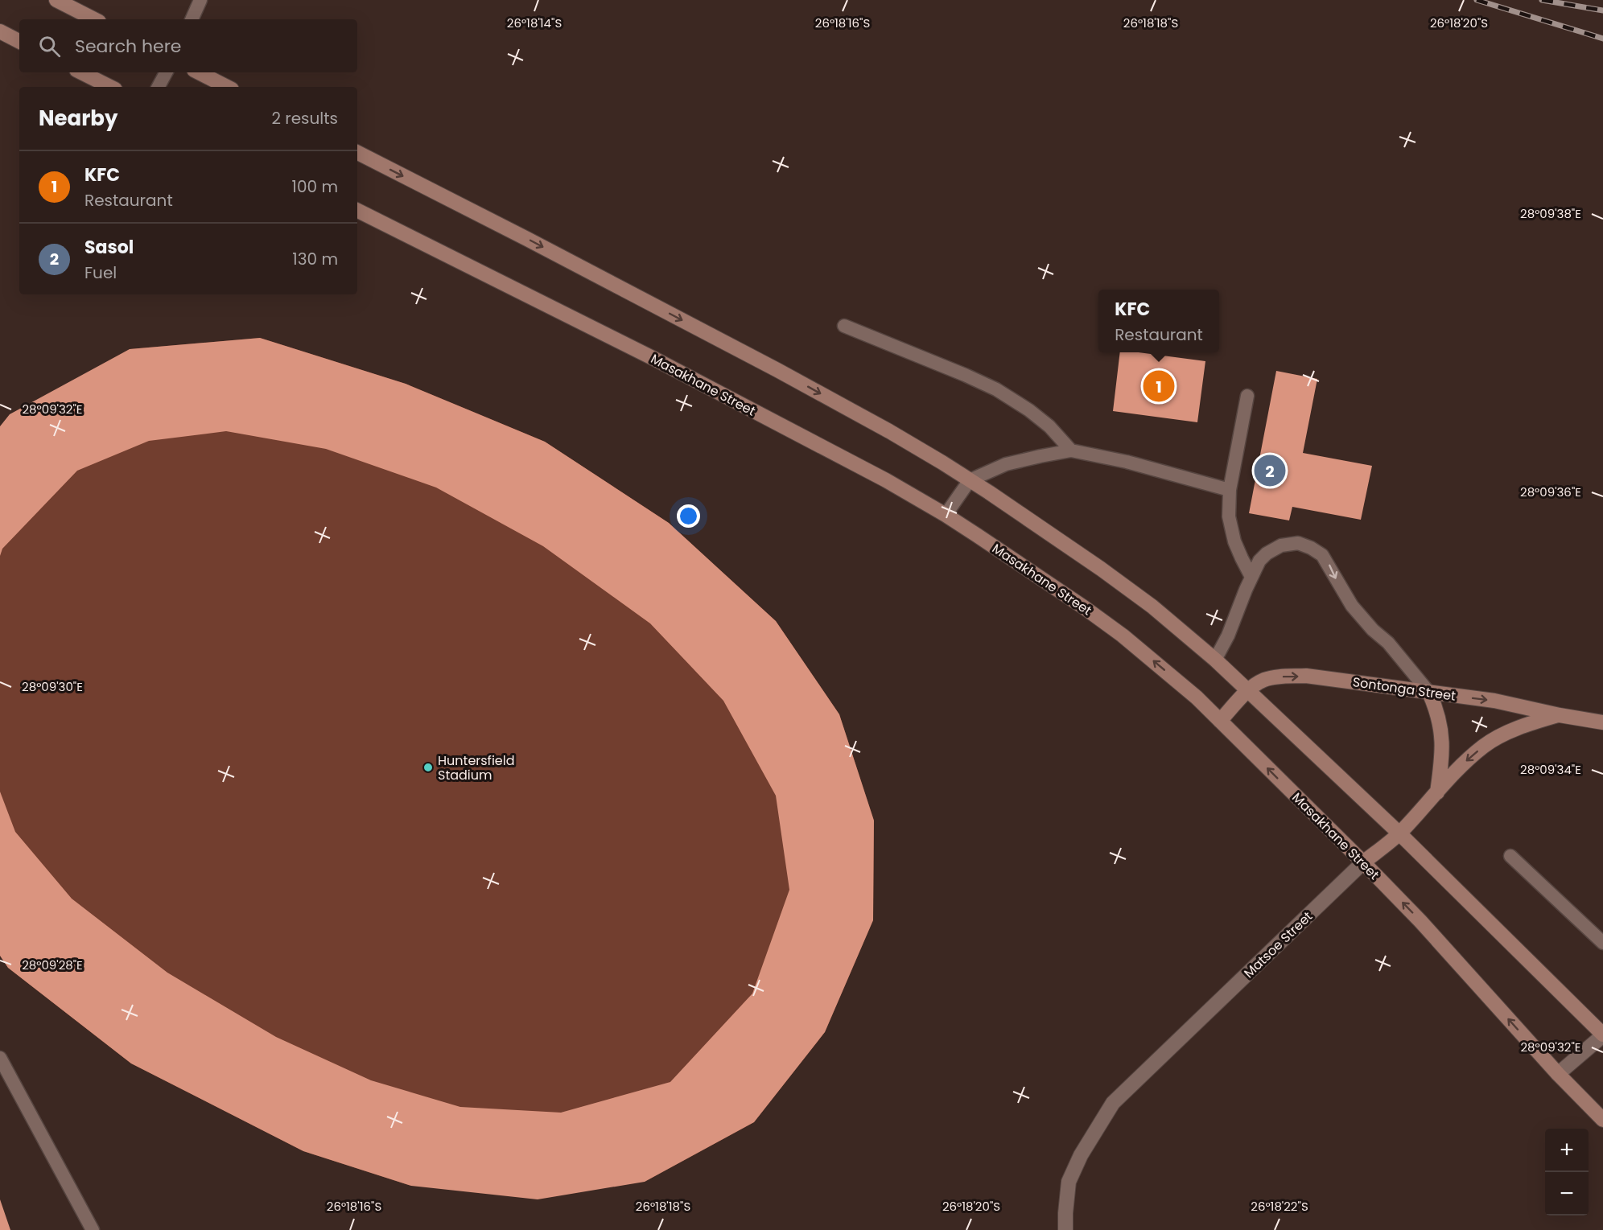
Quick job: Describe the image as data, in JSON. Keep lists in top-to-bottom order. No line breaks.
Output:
{"streets":{"main road":["Masakhane Street","Sontonga Street","Matsoe Street"]},"crossings":[["Masakhane Street","Sontonga Street"],["Masakhane Street","Matsoe Street"],["Sontonga Street","Matsoe Street"]],"one_way":["Sontonga Street"],"places":["Huntersfield Stadium"],"page":{"search":"Search here","heading":["Nearby","2 results"],"list":[{"mark":"1","name":"KFC","note":"Restaurant","value":"100 m"},{"mark":"2","name":"Sasol","note":"Fuel","value":"130 m"}],"popup":["KFC","Restaurant"],"pins":["1","2"],"map_buttons":["+","−"]},"coordinates":["26°18'14\"S","26°18'16\"S","26°18'18\"S","26°18'20\"S","28°09'38\"E","28°09'32\"E","28°09'36\"E","28°09'30\"E","28°09'34\"E","28°09'28\"E","26°18'22\"S"]}
